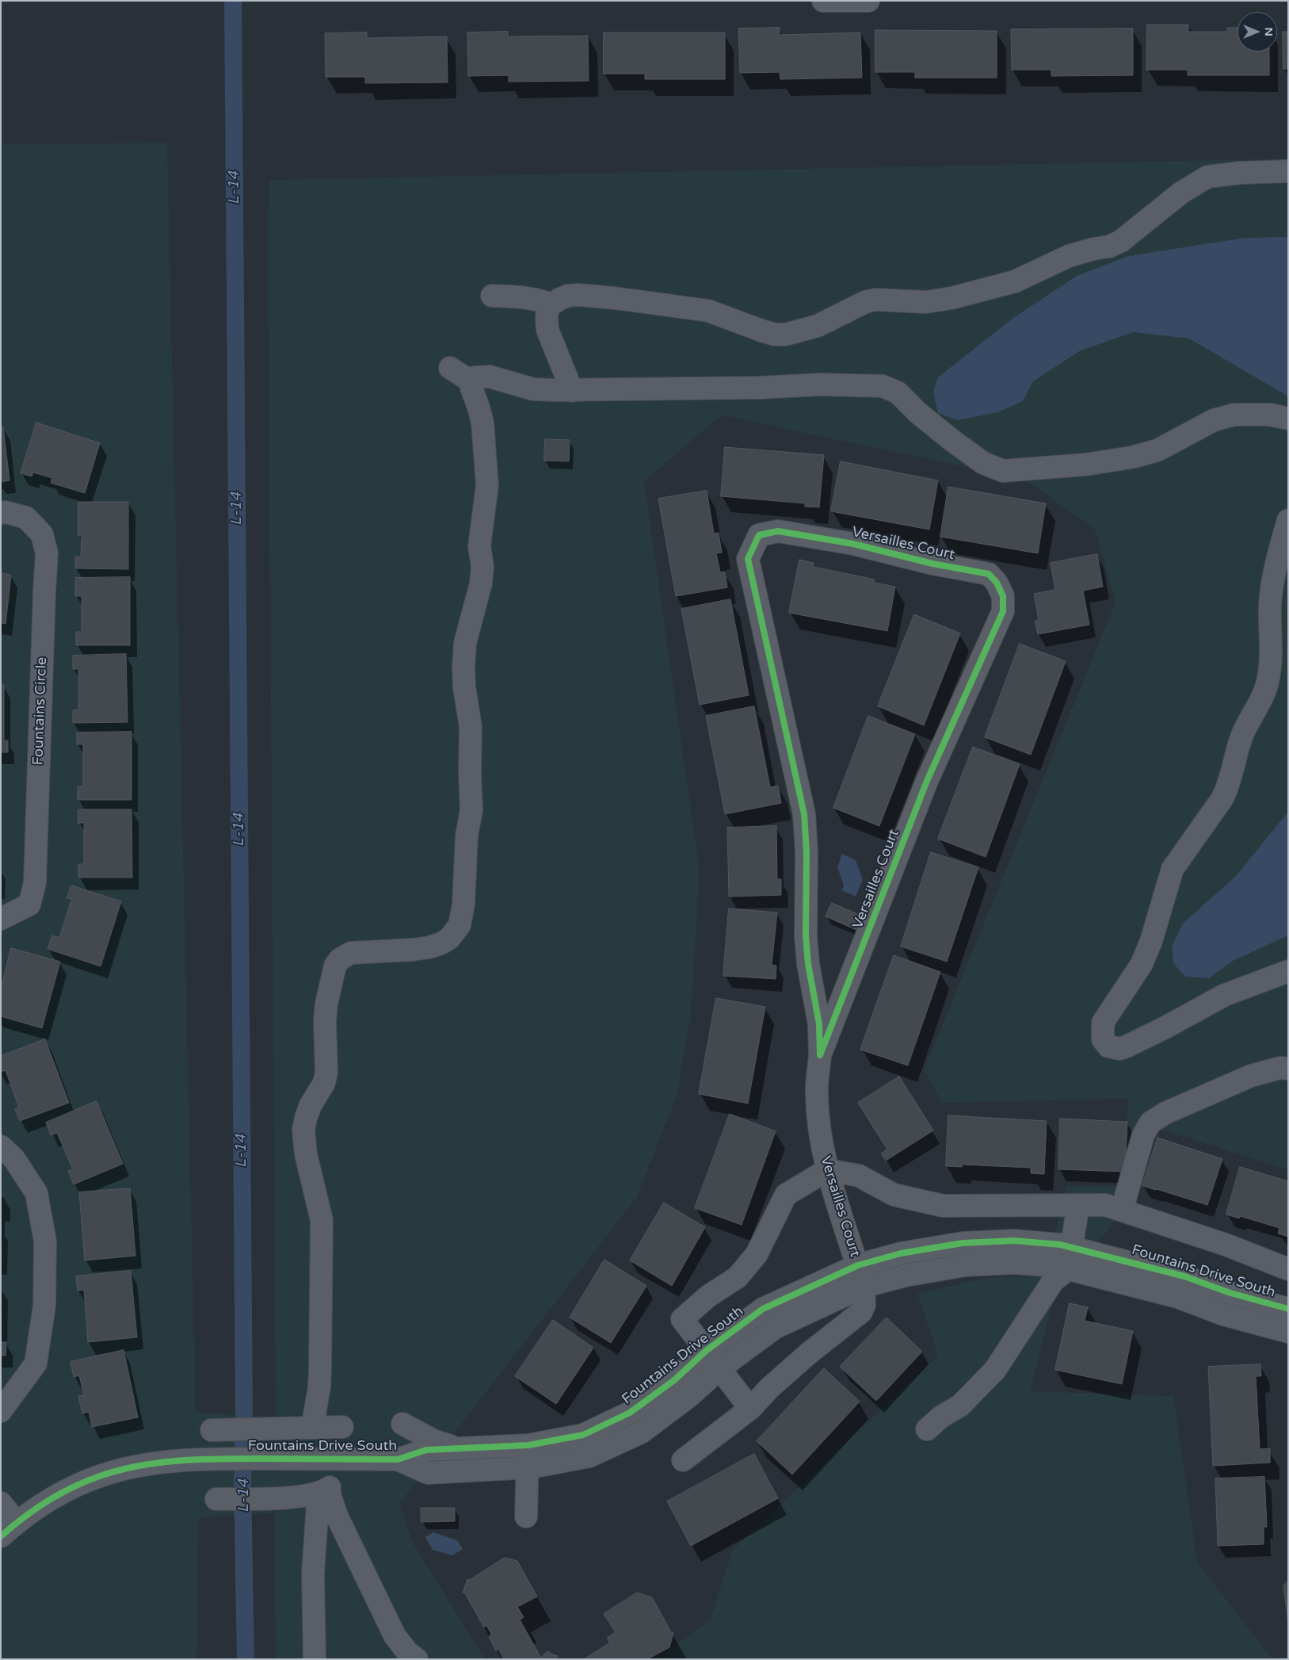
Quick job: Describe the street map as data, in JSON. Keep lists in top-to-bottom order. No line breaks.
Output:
{"streets":{"street":["Versailles Court","Fountains Circle","Fountains Drive South"]},"crossings":[["Versailles Court","Fountains Drive South"]],"water":["L-14"],"north":"right"}
